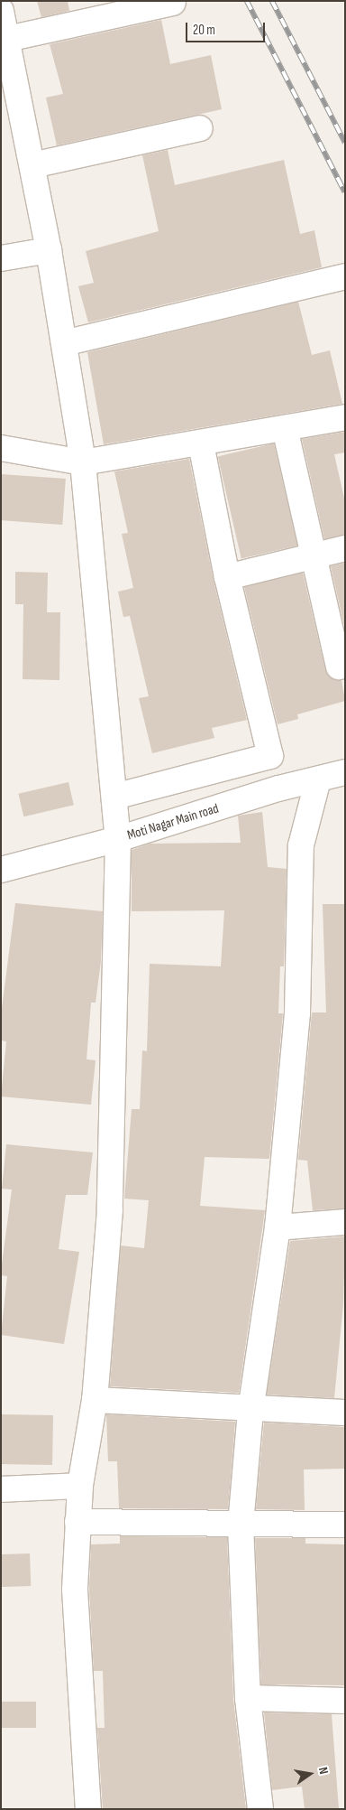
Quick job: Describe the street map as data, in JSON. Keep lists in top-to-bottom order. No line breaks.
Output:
{"streets":{"street":["Moti Nagar Main road"]},"scale_bar":"20 m","north":"right"}
